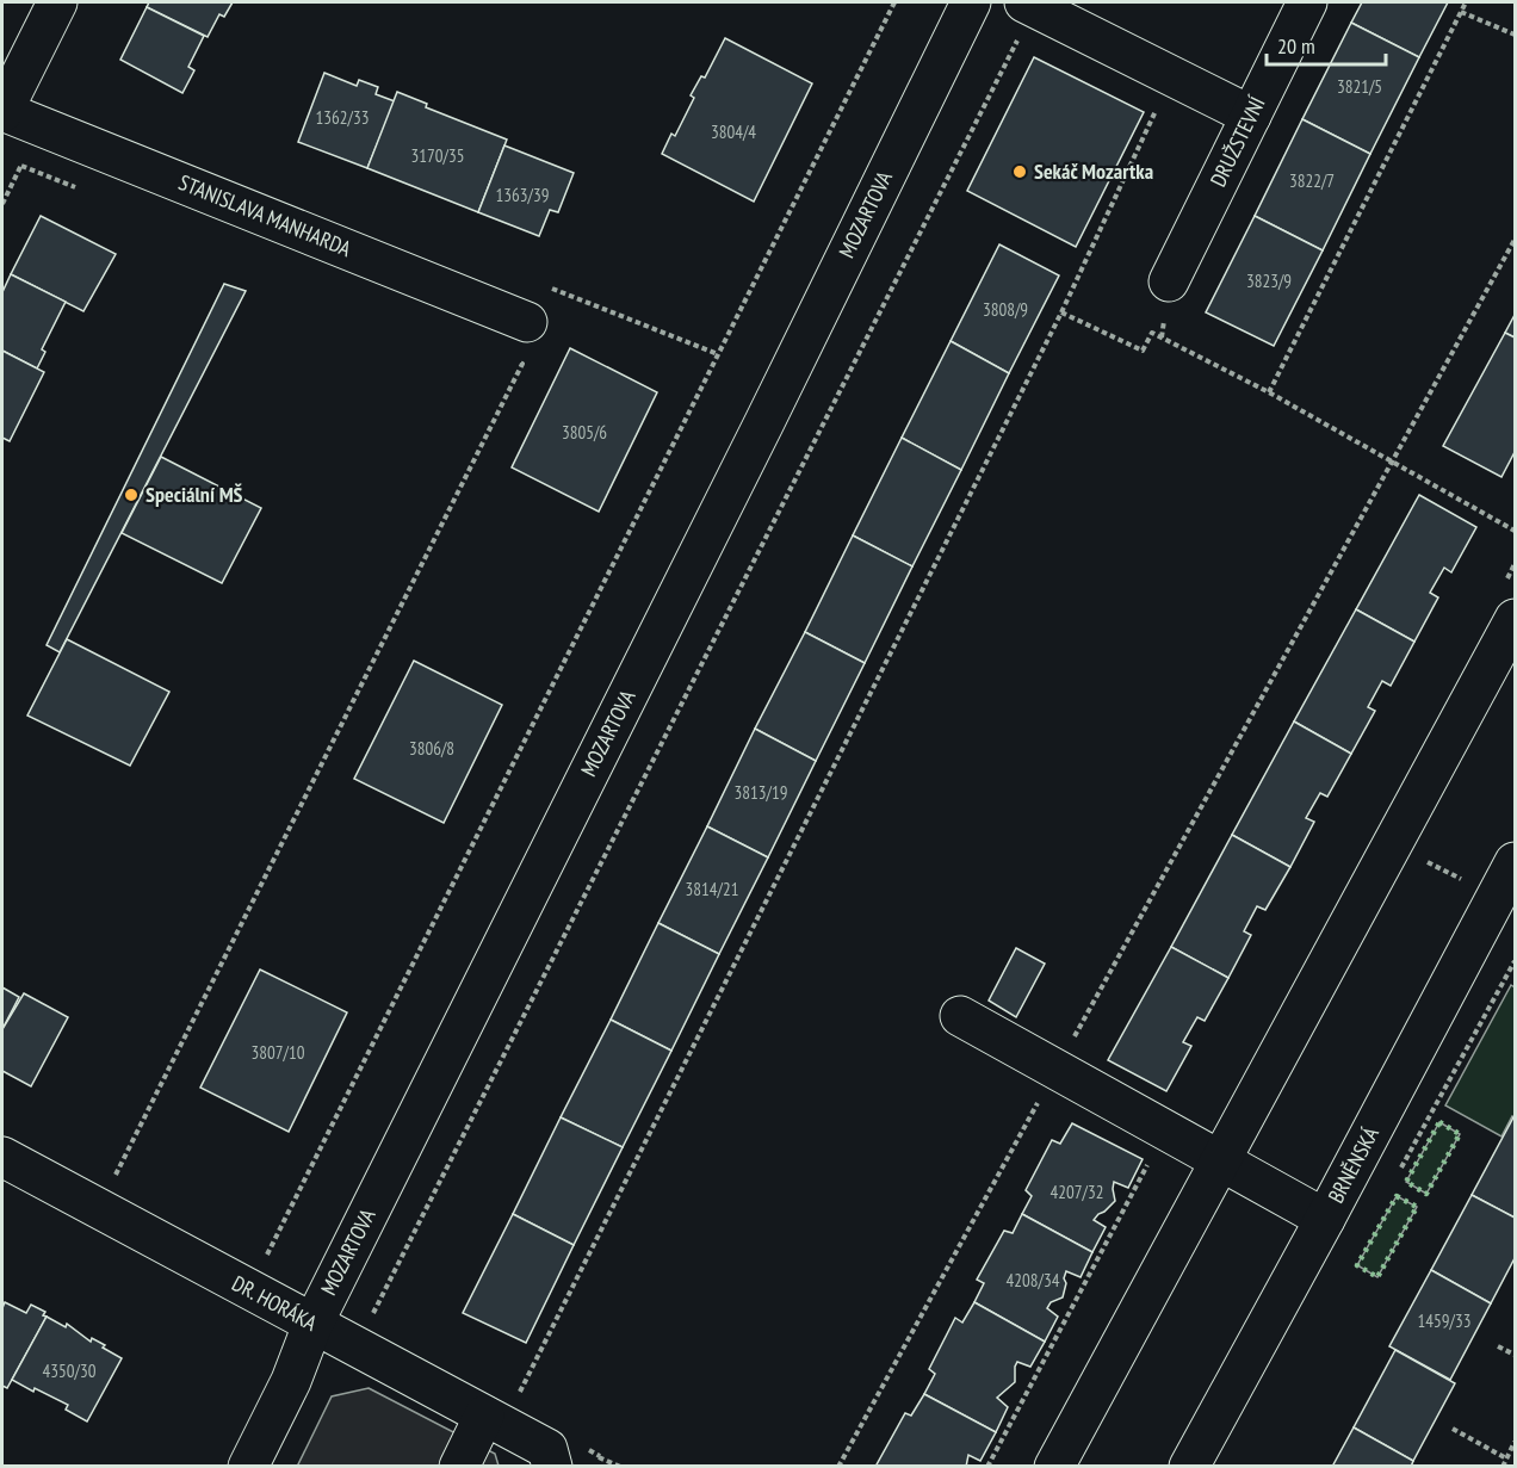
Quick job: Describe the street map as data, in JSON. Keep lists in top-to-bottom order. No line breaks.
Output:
{"streets":{"street":["DRUŽSTEVNÍ","MOZARTOVA","STANISLAVA MANHARDA","BRNĚNSKÁ","DR. HORÁKA"]},"crossings":[["MOZARTOVA","DR. HORÁKA"]],"places":["Sekáč Mozartka","Speciální MŠ"],"house_numbers":["3821/5","1362/33","3804/4","3170/35","3822/7","1363/39","3823/9","3808/9","3805/6","3806/8","3813/19","3814/21","3807/10","4207/32","4208/34","1459/33","4350/30"],"scale_bar":"20 m"}
